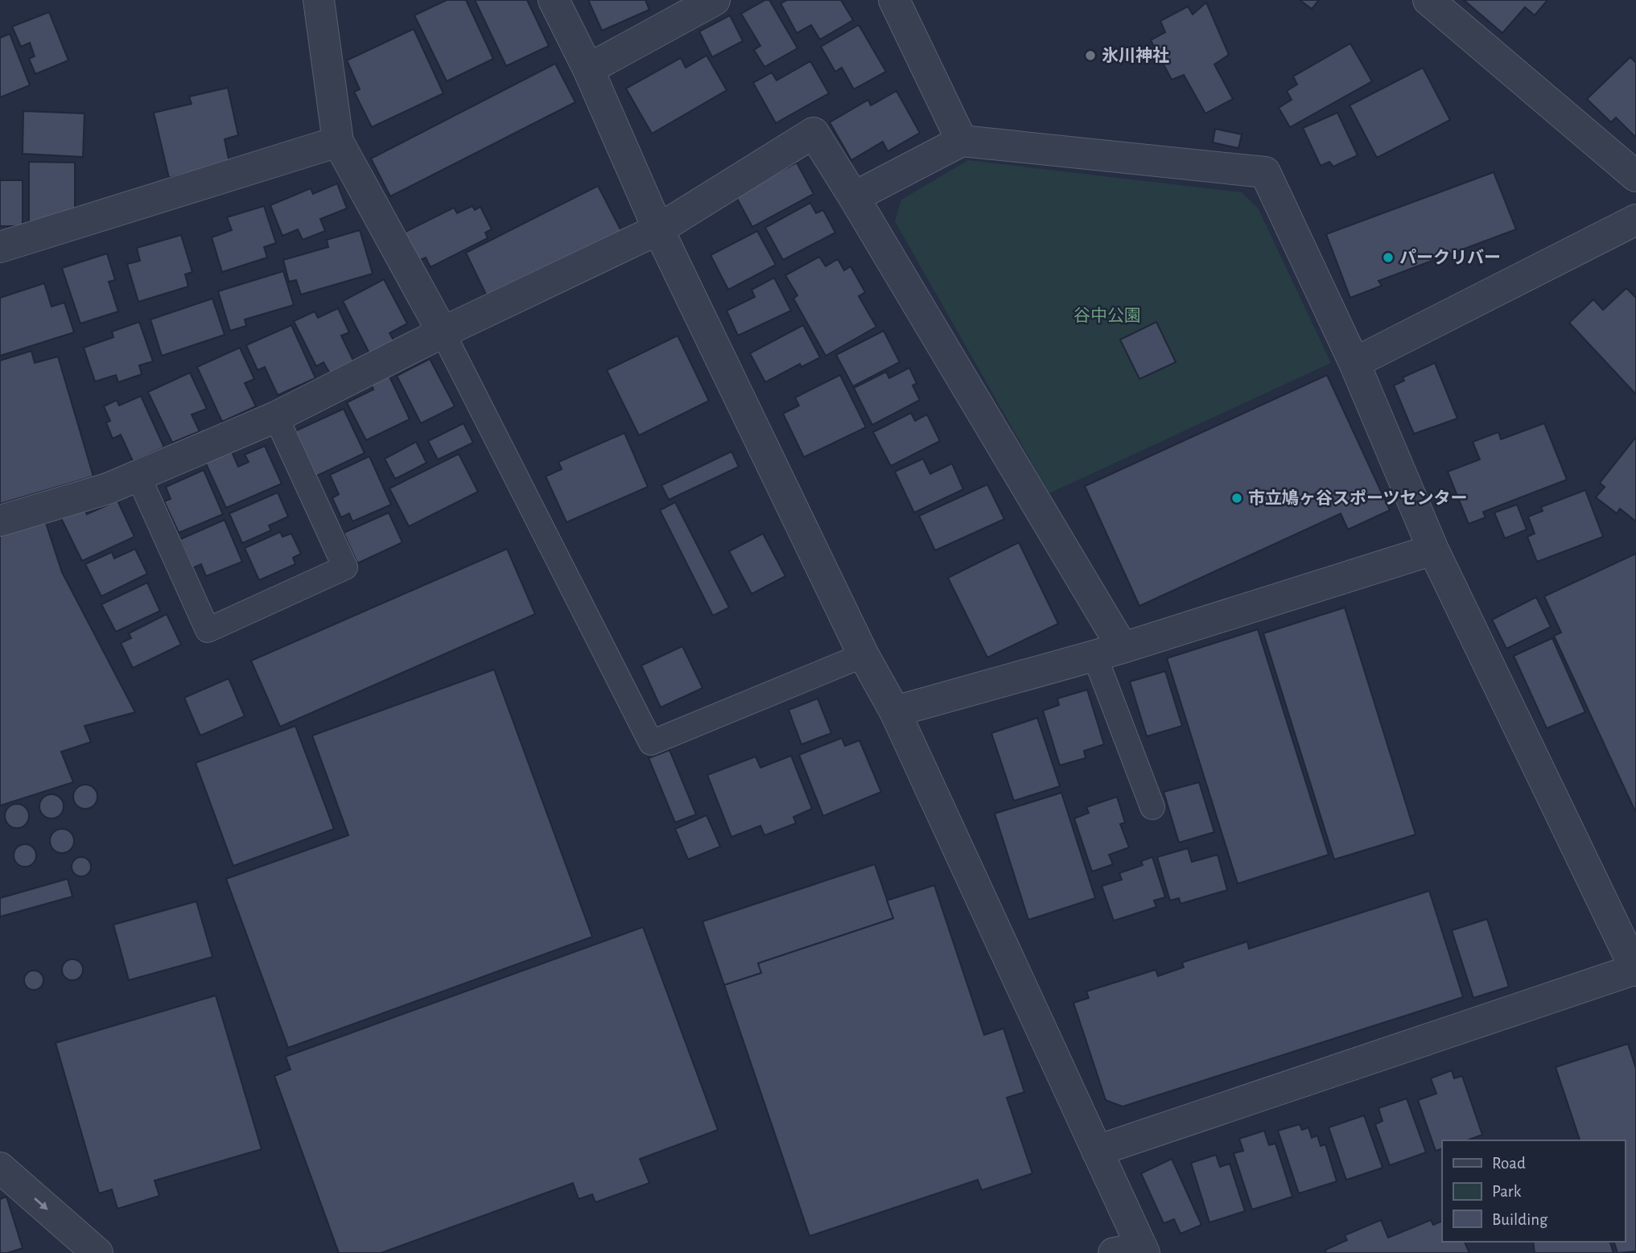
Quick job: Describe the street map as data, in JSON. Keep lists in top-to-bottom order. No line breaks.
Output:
{"parks":["谷中公園"],"places":["氷川神社","パークリバー","市立鳩ヶ谷スポーツセンター"],"legend":["Road","Park","Building"]}
